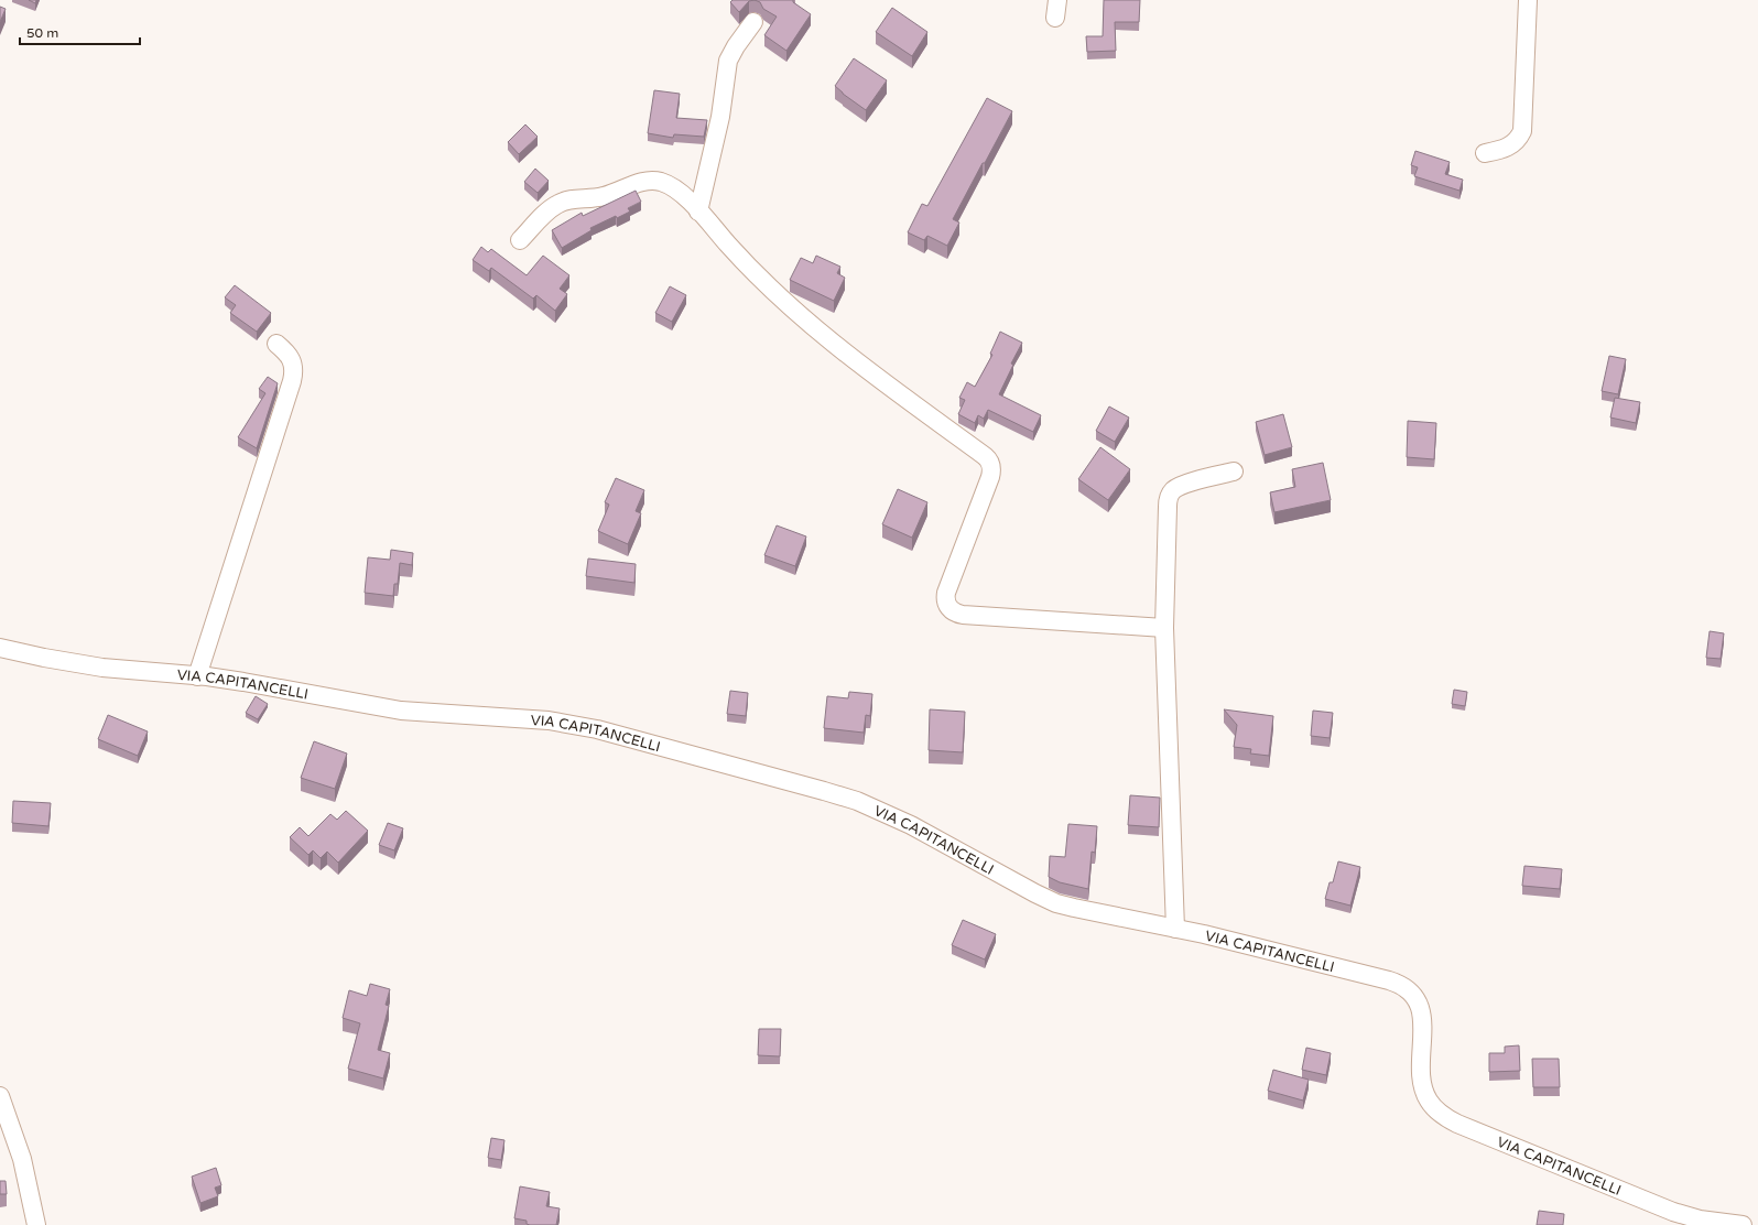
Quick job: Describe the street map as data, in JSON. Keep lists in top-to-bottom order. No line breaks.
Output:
{"streets":{"street":["VIA CAPITANCELLI"]},"scale_bar":"50 m"}
